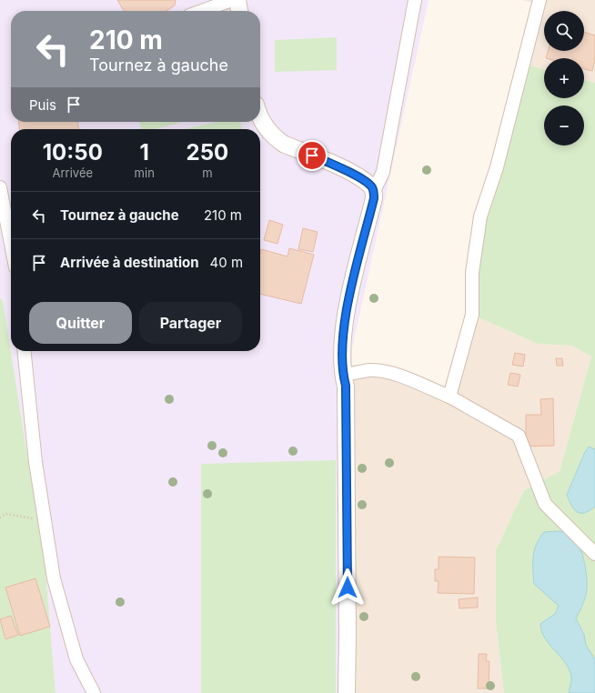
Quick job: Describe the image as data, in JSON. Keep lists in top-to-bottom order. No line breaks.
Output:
{"page":{"map_buttons":["+","−"],"turn":["210 m","Tournez à gauche"],"then":"Puis","eta":["10:50","Arrivée","1","min","250","m"],"list":[{"name":"Tournez à gauche","value":"210 m"},{"name":"Arrivée à destination","value":"40 m"}],"buttons":["Quitter","Partager"]}}
